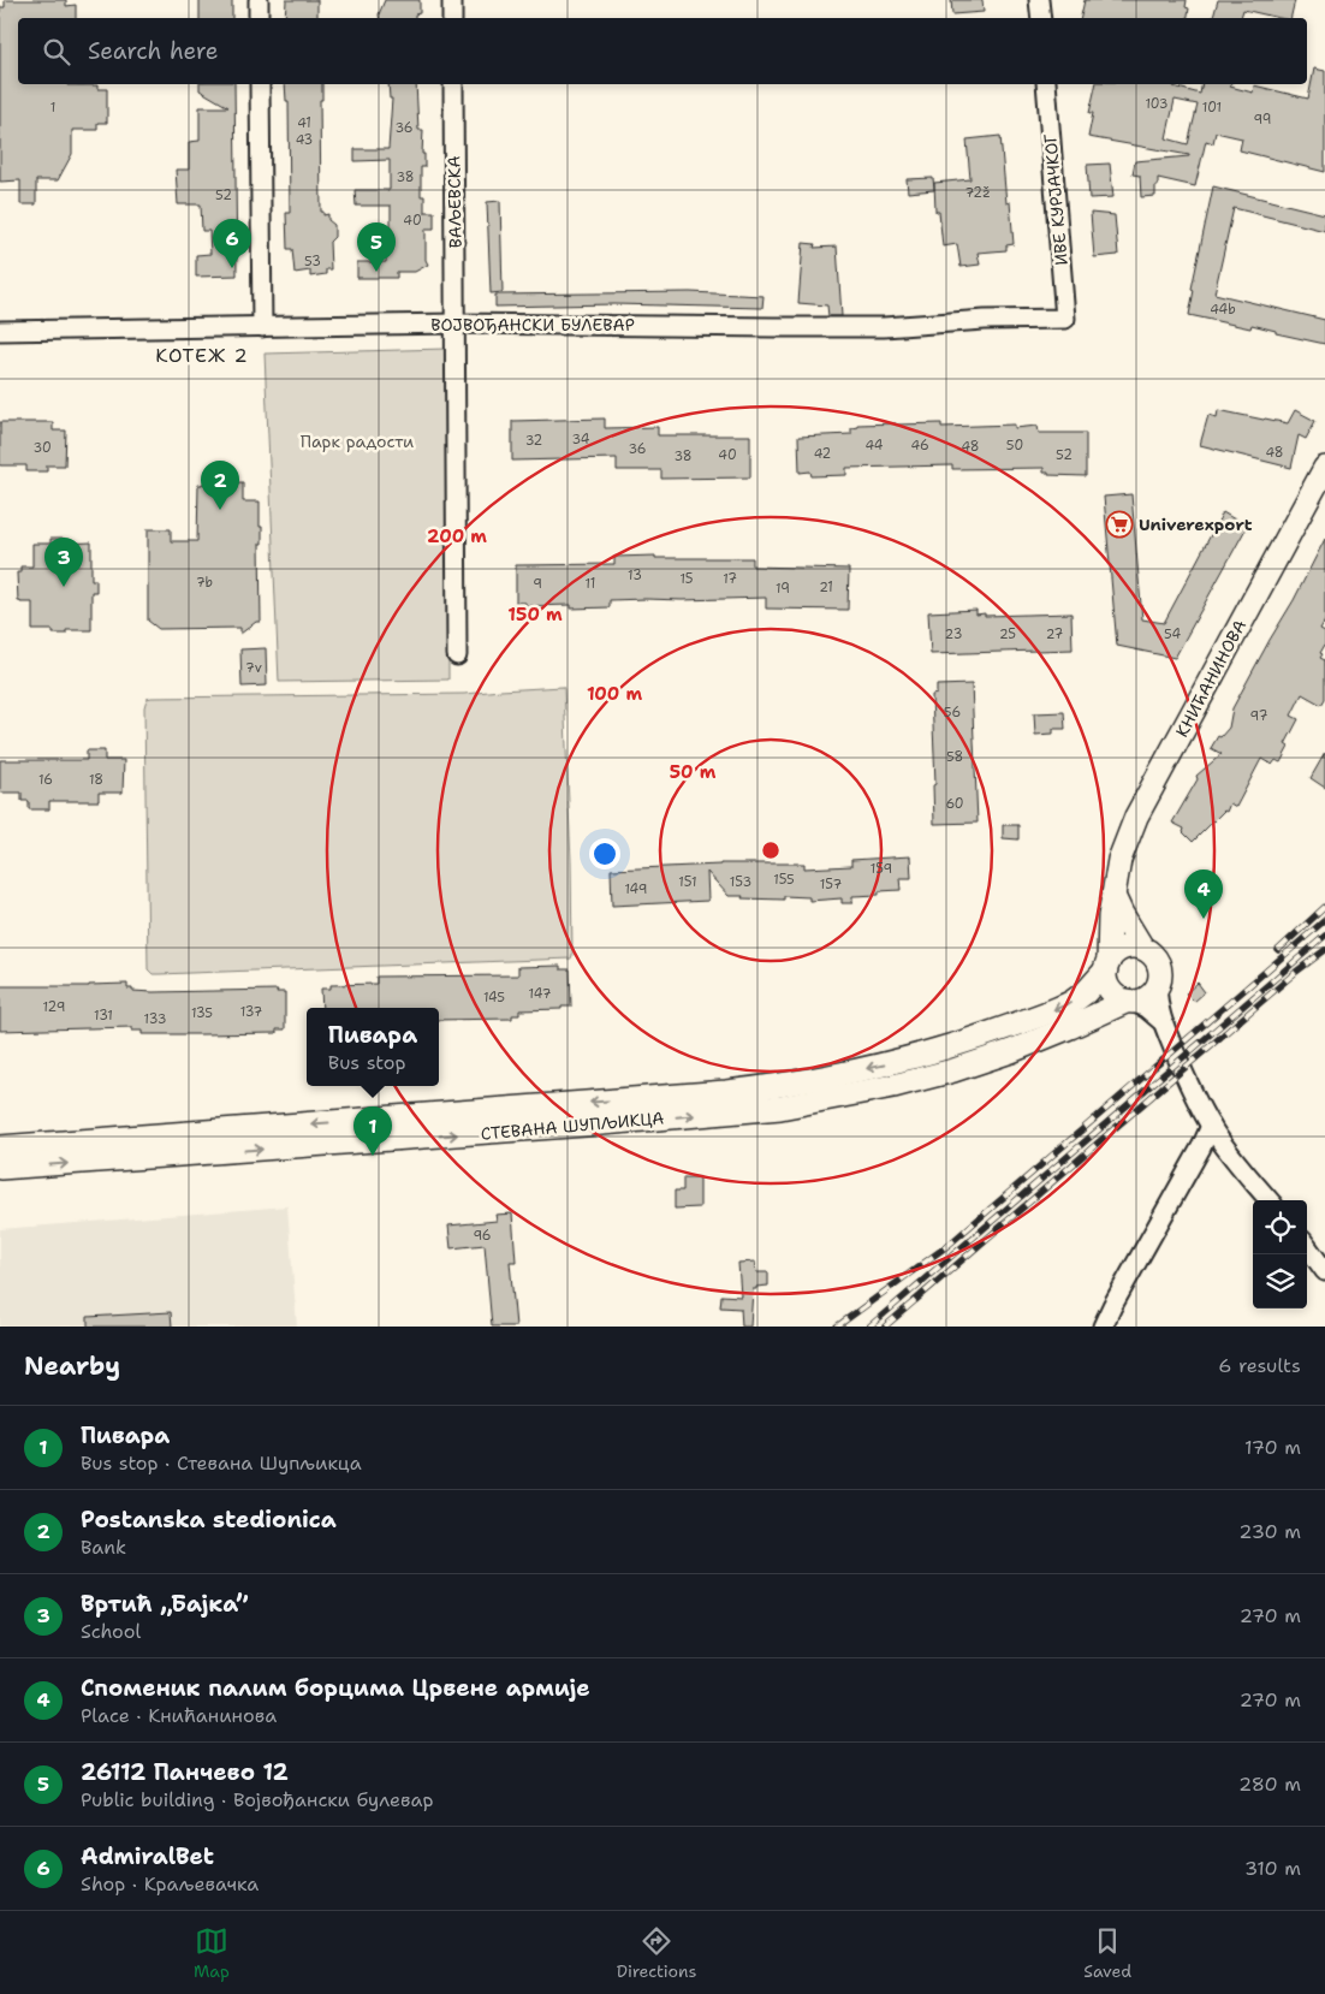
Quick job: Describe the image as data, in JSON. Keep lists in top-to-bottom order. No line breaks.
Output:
{"streets":{"main road":["КНИЋАНИНОВА","СТЕВАНА ШУПЉИКЦА"],"street":["ИВЕ КУРЈАЧКОГ","ВАЉЕВСКА","ВОЈВОЂАНСКИ БУЛЕВАР"]},"crossings":[["ИВЕ КУРЈАЧКОГ","ВОЈВОЂАНСКИ БУЛЕВАР"],["ВАЉЕВСКА","ВОЈВОЂАНСКИ БУЛЕВАР"],["КНИЋАНИНОВА","СТЕВАНА ШУПЉИКЦА"]],"districts":["КОТЕЖ 2"],"parks":["Парк радости"],"places":{"supermarket":["Univerexport"]},"house_numbers":["103","1","101","99","41","36","43","38","72ž","52","40","53","44b","34","32","44","46","50","48","30","36","48","42","40","52","38","13","15","17","7b","9","11","21","19","23","25","27","54","7v","56","97","58","16","18","60","159","155","151","153","157","149","147","145","129","137","135","131","133","96"],"page":{"search":"Search here","pins":["6","5","2","3","4","1"],"popup":["Пивара","Bus stop"],"heading":["Nearby","6 results"],"list":[{"mark":"1","name":"Пивара","note":"Bus stop · Стевана Шупљикца","value":"170 m"},{"mark":"2","name":"Postanska stedionica","note":"Bank","value":"230 m"},{"mark":"3","name":"Вртић „Бајка”","note":"School","value":"270 m"},{"mark":"4","name":"Споменик палим борцима Црвене армије","note":"Place · Книћанинова","value":"270 m"},{"mark":"5","name":"26112 Панчево 12","note":"Public building · Војвођански булевар","value":"280 m"},{"mark":"6","name":"AdmiralBet","note":"Shop · Краљевачка","value":"310 m"}],"nav":["Map","Directions","Saved"]},"rings":["200 m","150 m","100 m","50 m"]}
